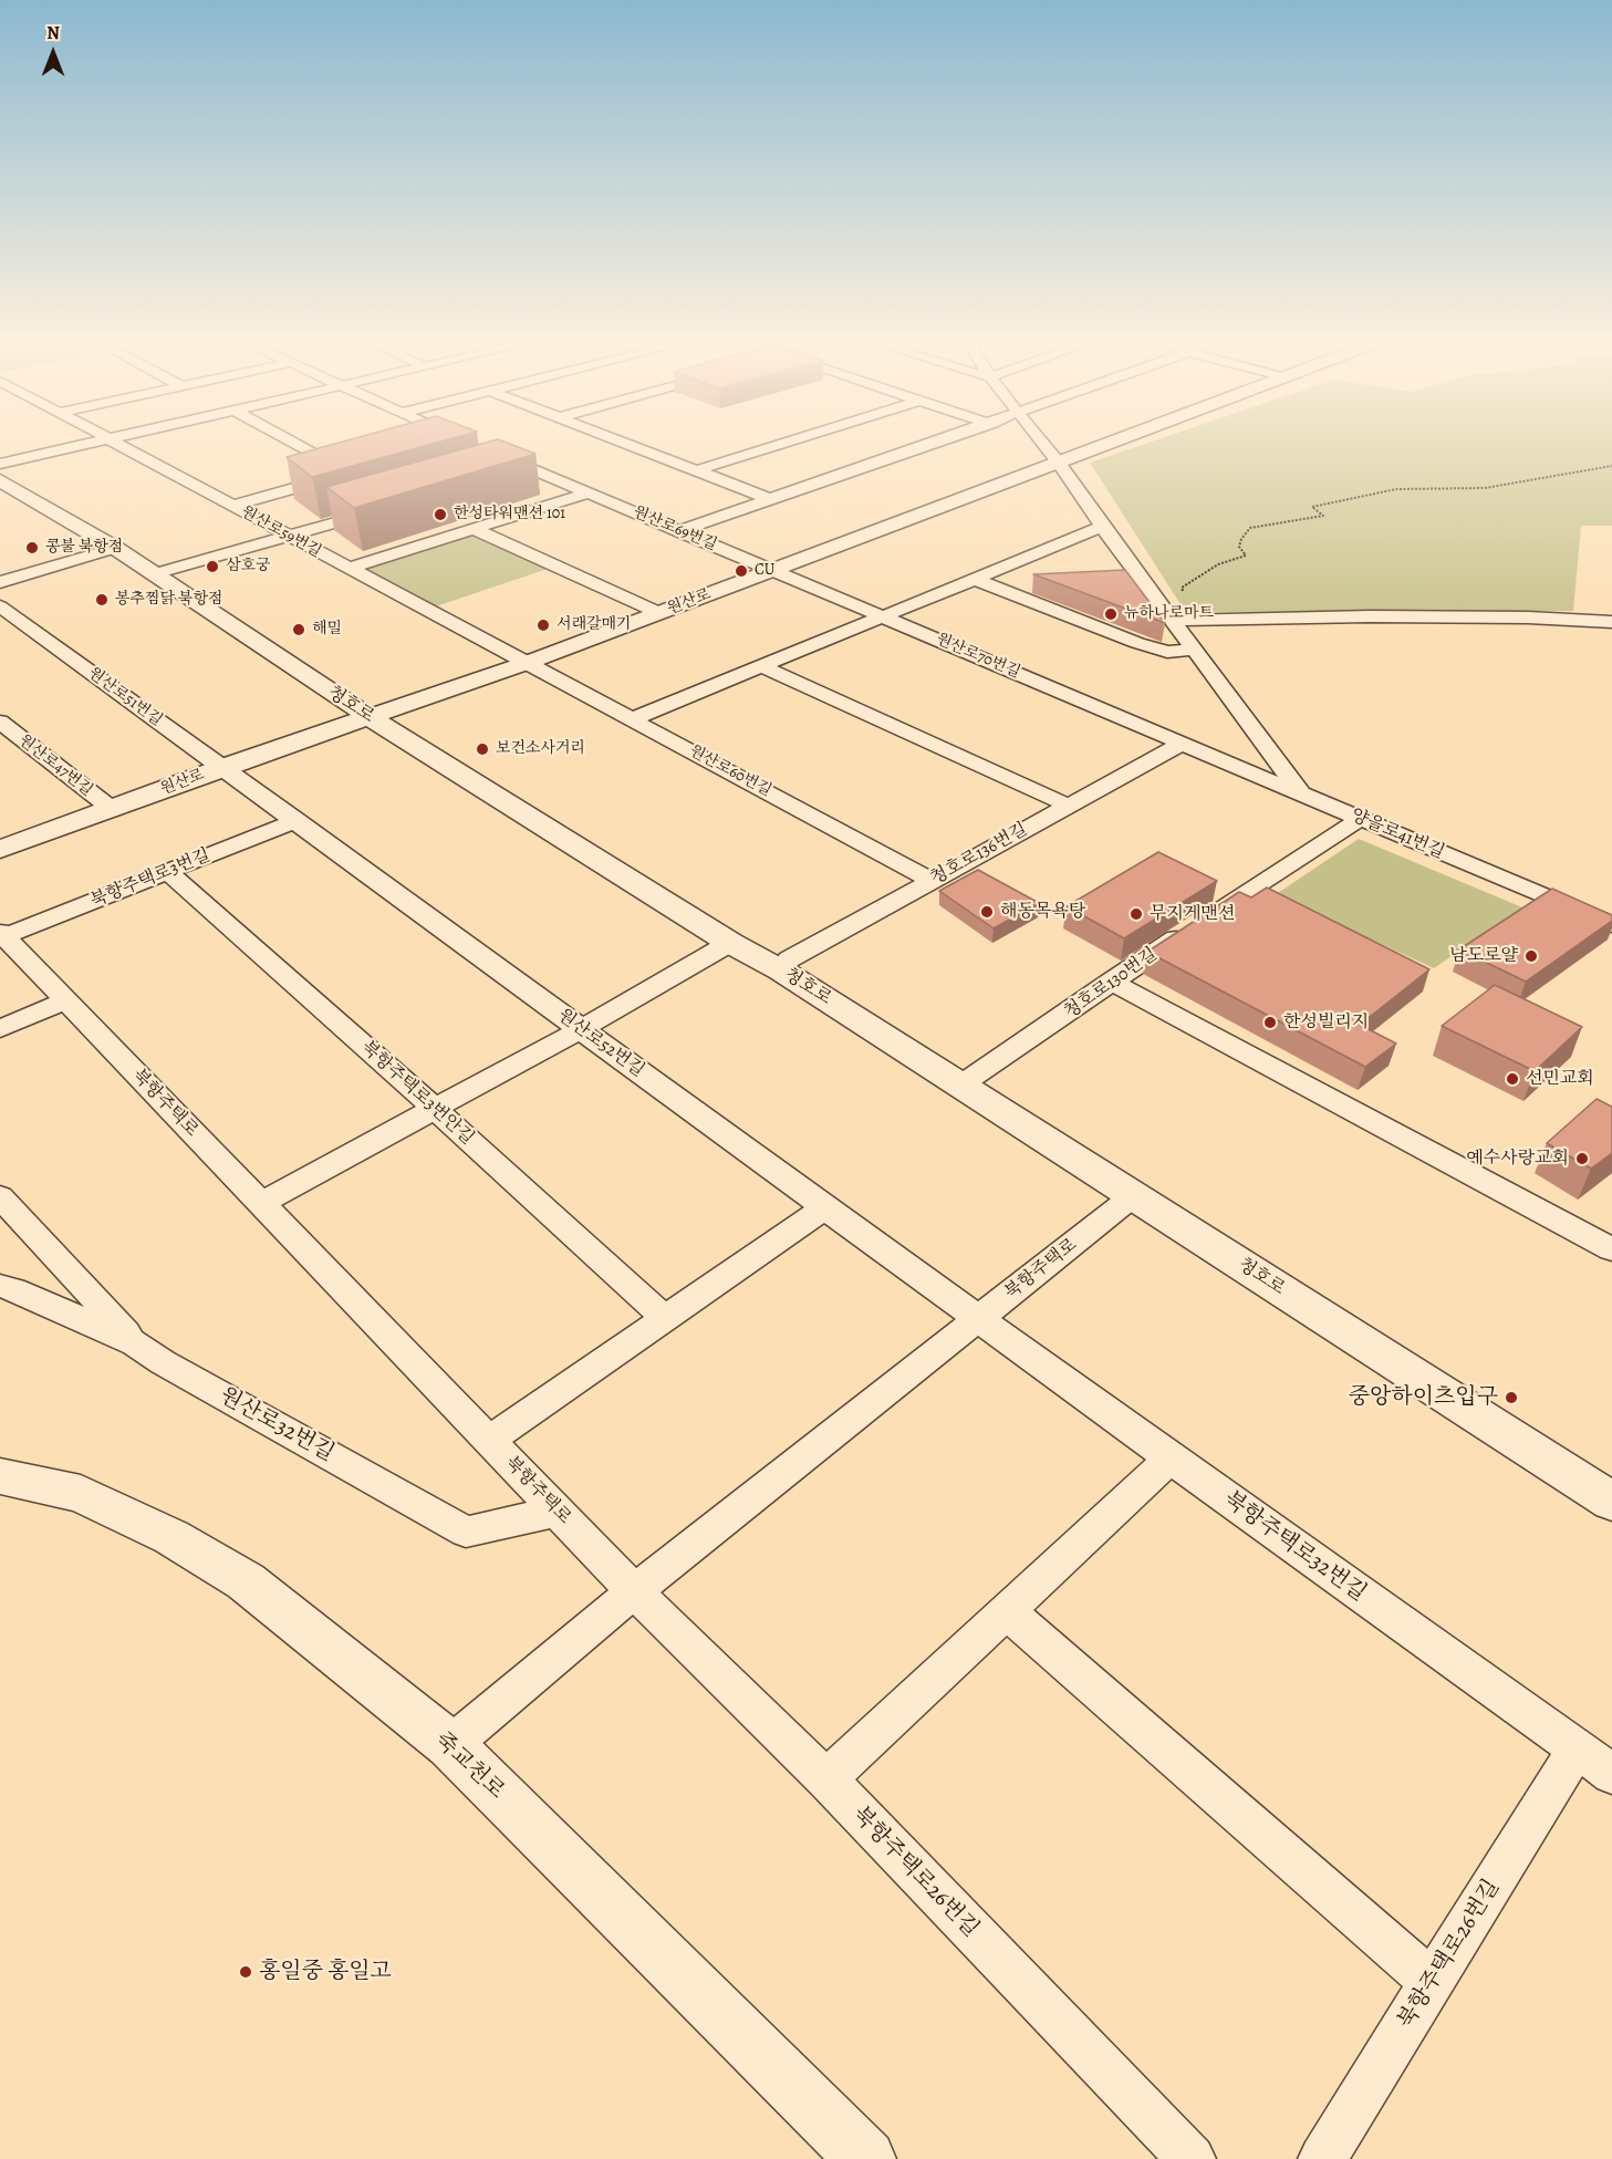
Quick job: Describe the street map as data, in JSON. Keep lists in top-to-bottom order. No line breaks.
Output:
{"streets":{"street":["원산로69번길","원산로59번길","원산로","원산로70번길","원산로51번길","청호로","원산로47번길","원산로60번길","양을로41번길","청호로136번길","북항주택로3번길","청호로130번길","원산로52번길","북항주택로3번안길","북항주택로","원산로32번길","북항주택로32번길","죽교천로","북항주택로26번길"]},"crossings":[["원산로69번길","원산로"],["원산로69번길","원산로70번길"],["원산로59번길","원산로"],["원산로59번길","원산로60번길"],["원산로","원산로70번길"],["원산로","원산로51번길"],["원산로","청호로"],["원산로","원산로47번길"],["원산로","원산로60번길"],["원산로","원산로52번길"],["원산로70번길","양을로41번길"],["원산로70번길","청호로136번길"],["원산로51번길","원산로52번길"],["청호로","청호로136번길"],["청호로","청호로130번길"],["청호로","북항주택로"],["원산로60번길","청호로136번길"],["양을로41번길","청호로136번길"],["양을로41번길","청호로130번길"],["북항주택로3번길","원산로52번길"],["북항주택로3번길","북항주택로3번안길"],["북항주택로3번길","북항주택로"],["원산로52번길","북항주택로"],["원산로52번길","북항주택로32번길"],["북항주택로","원산로32번길"],["북항주택로","북항주택로32번길"],["북항주택로","북항주택로26번길"],["북항주택로32번길","북항주택로26번길"]],"places":["한성타워맨션 101","콩불 북항점","삼호궁","CU","봉추찜닭 북항점","뉴하나로마트","서래갈매기","해밀","보건소사거리","해동목욕탕","무지게맨션","남도로얄","한성빌리지","선민교회","예수사랑교회","중앙하이츠입구","홍일중 홍일고"],"north":"top"}
